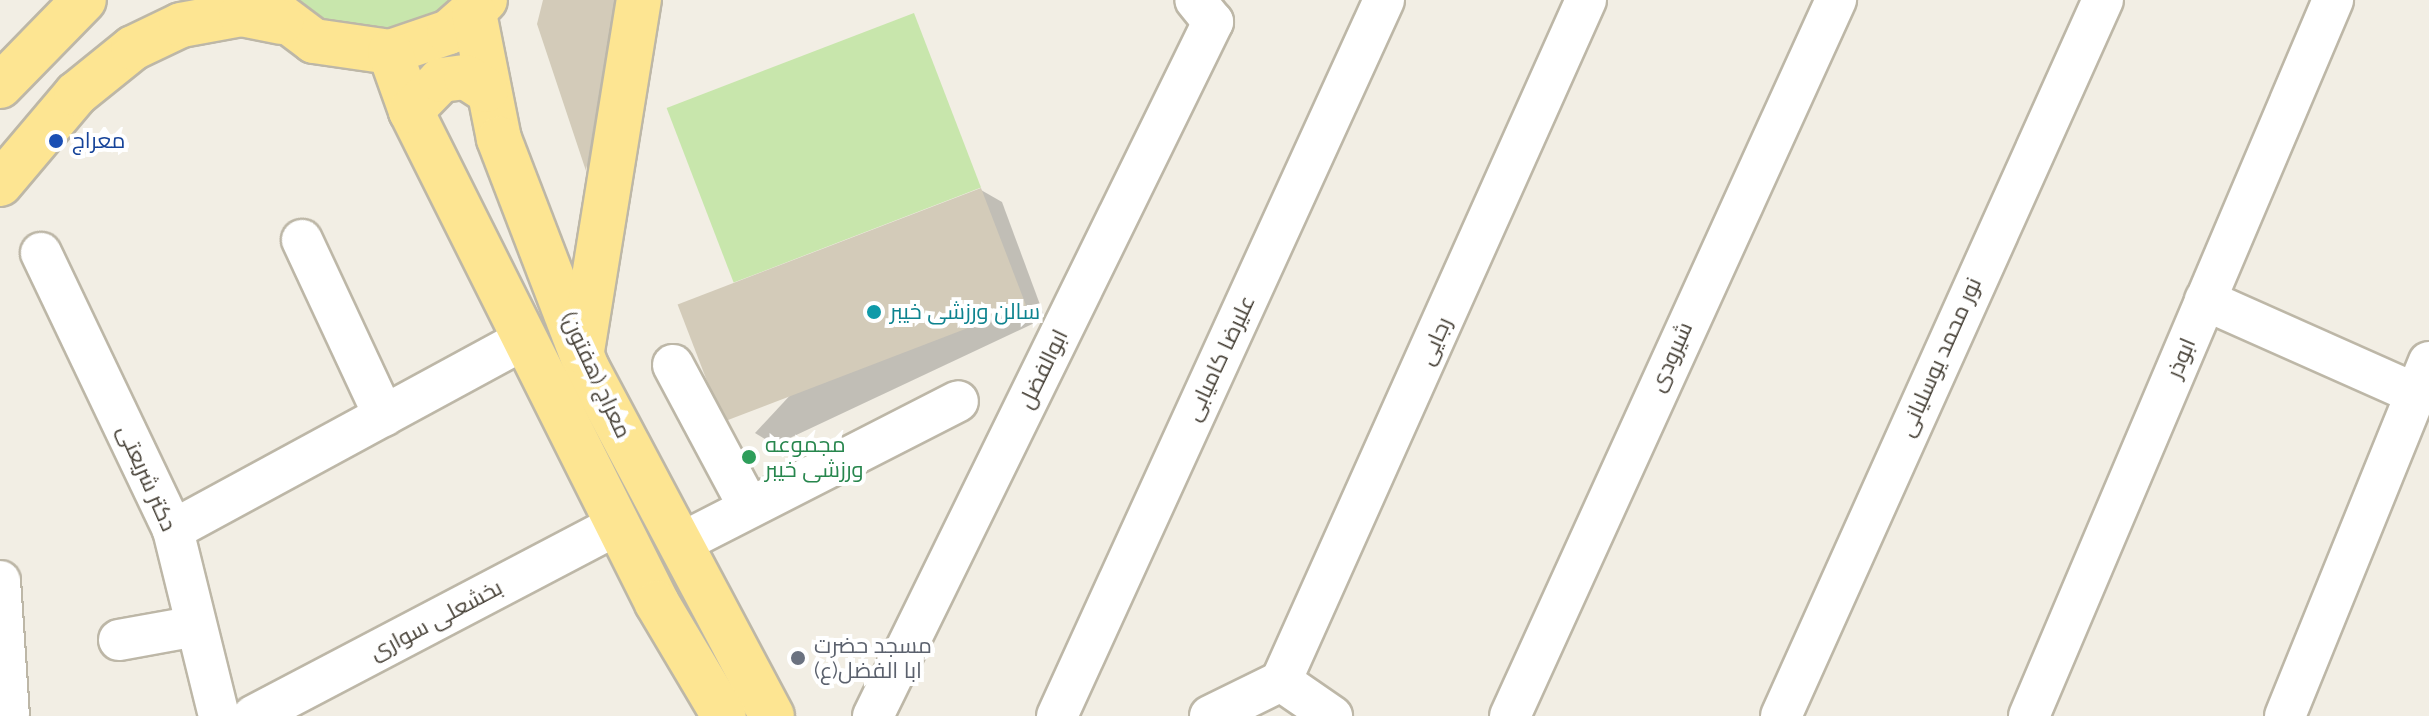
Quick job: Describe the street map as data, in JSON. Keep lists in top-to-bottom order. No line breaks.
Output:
{"streets":{"main road":["معراج (هفتون)"],"street":["رجایی","شیرودی","نور محمد یوسلیانی","علیرضا کامیابی","ابوذر","ابوالفضل","دکتر شریعتی","بخشعلی سواری"]},"crossings":[["معراج (هفتون)","بخشعلی سواری"]],"places":["معراج","سالن ورزشی خیبر","مجموعه ورزشی خیبر","مسجد حضرت ابا الفضل(ع)"]}
